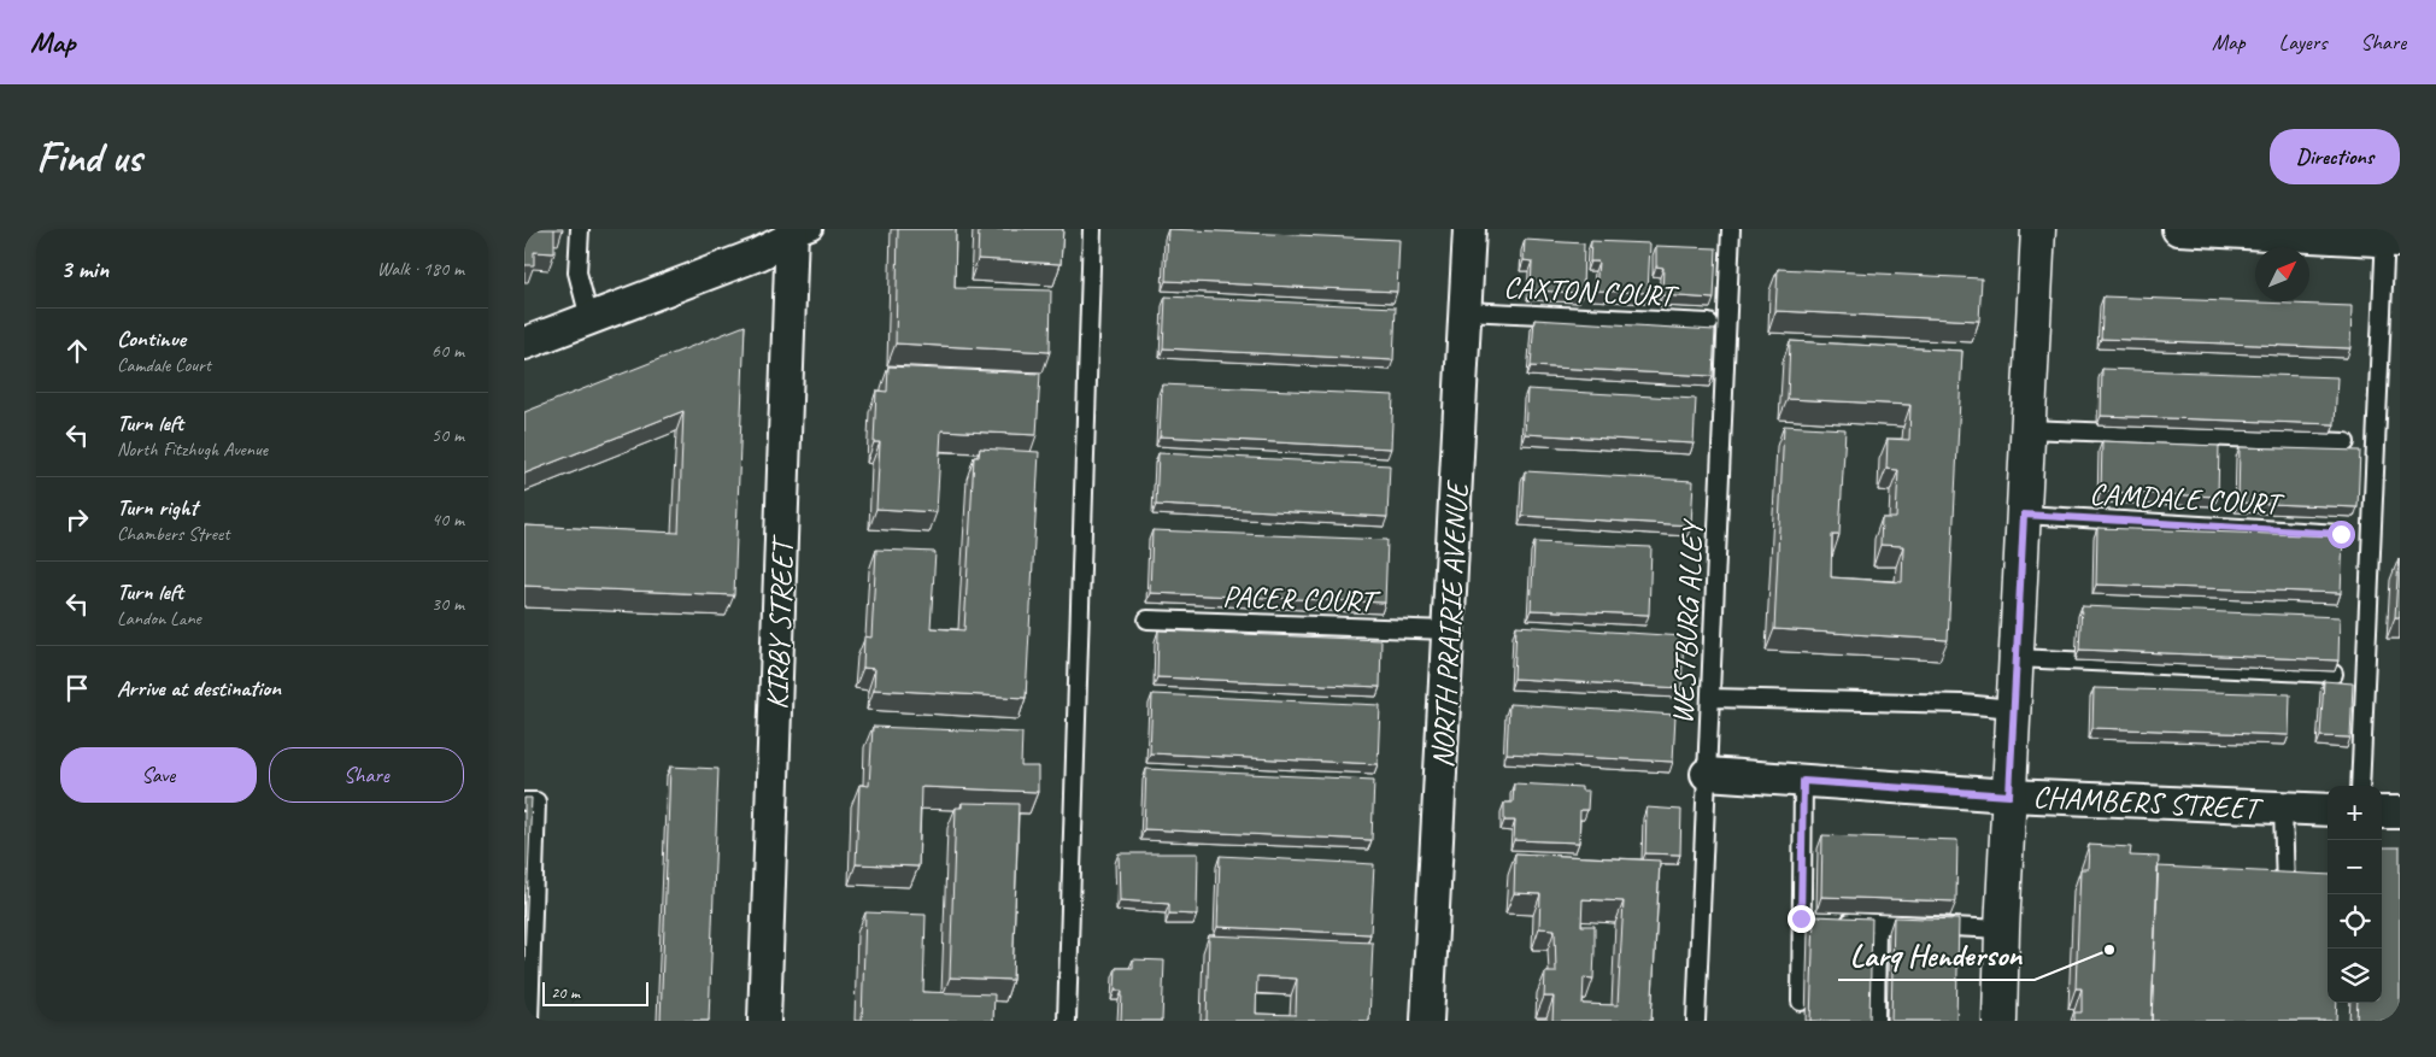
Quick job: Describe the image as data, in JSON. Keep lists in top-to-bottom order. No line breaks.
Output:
{"streets":{"street":["KIRBY STREET","NORTH PRAIRIE AVENUE","CHAMBERS STREET"],"lane":["CAXTON COURT","CAMDALE COURT","PACER COURT","WESTBURG ALLEY"]},"crossings":[["CAXTON COURT","NORTH PRAIRIE AVENUE"],["PACER COURT","NORTH PRAIRIE AVENUE"],["WESTBURG ALLEY","CHAMBERS STREET"]],"places":["Larq Henderson"],"scale_bar":"20 m","north":"top right","page":{"header":"Map","nav":["Map","Layers","Share"],"buttons":["Directions",["Save","Share"]],"title":"Find us","heading":["3 min","Walk · 180 m"],"list":[["Continue","Camdale Court","60 m"],["Turn left","North Fitzhugh Avenue","50 m"],["Turn right","Chambers Street","40 m"],["Turn left","Landon Lane","30 m"],"Arrive at destination"],"map_buttons":["+","−"],"scale":"20 m"}}
